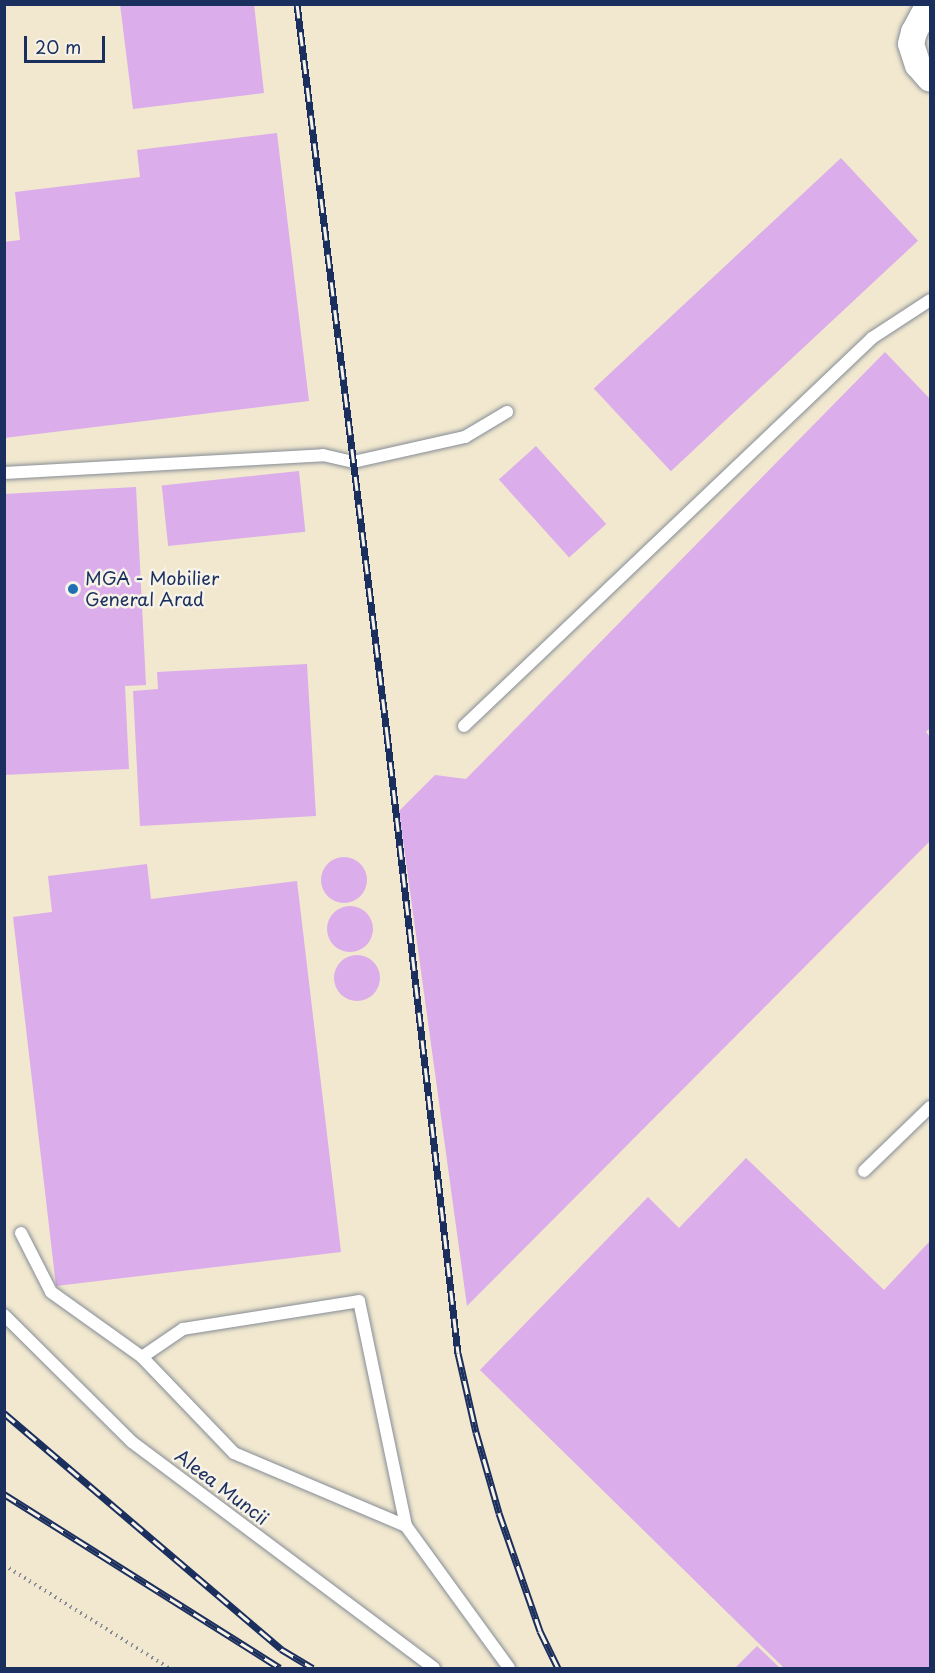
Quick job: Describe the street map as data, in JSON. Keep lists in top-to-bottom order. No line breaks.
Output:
{"streets":{"lane":["Aleea Muncii"]},"places":["MGA - Mobilier General Arad"],"scale_bar":"20 m"}
